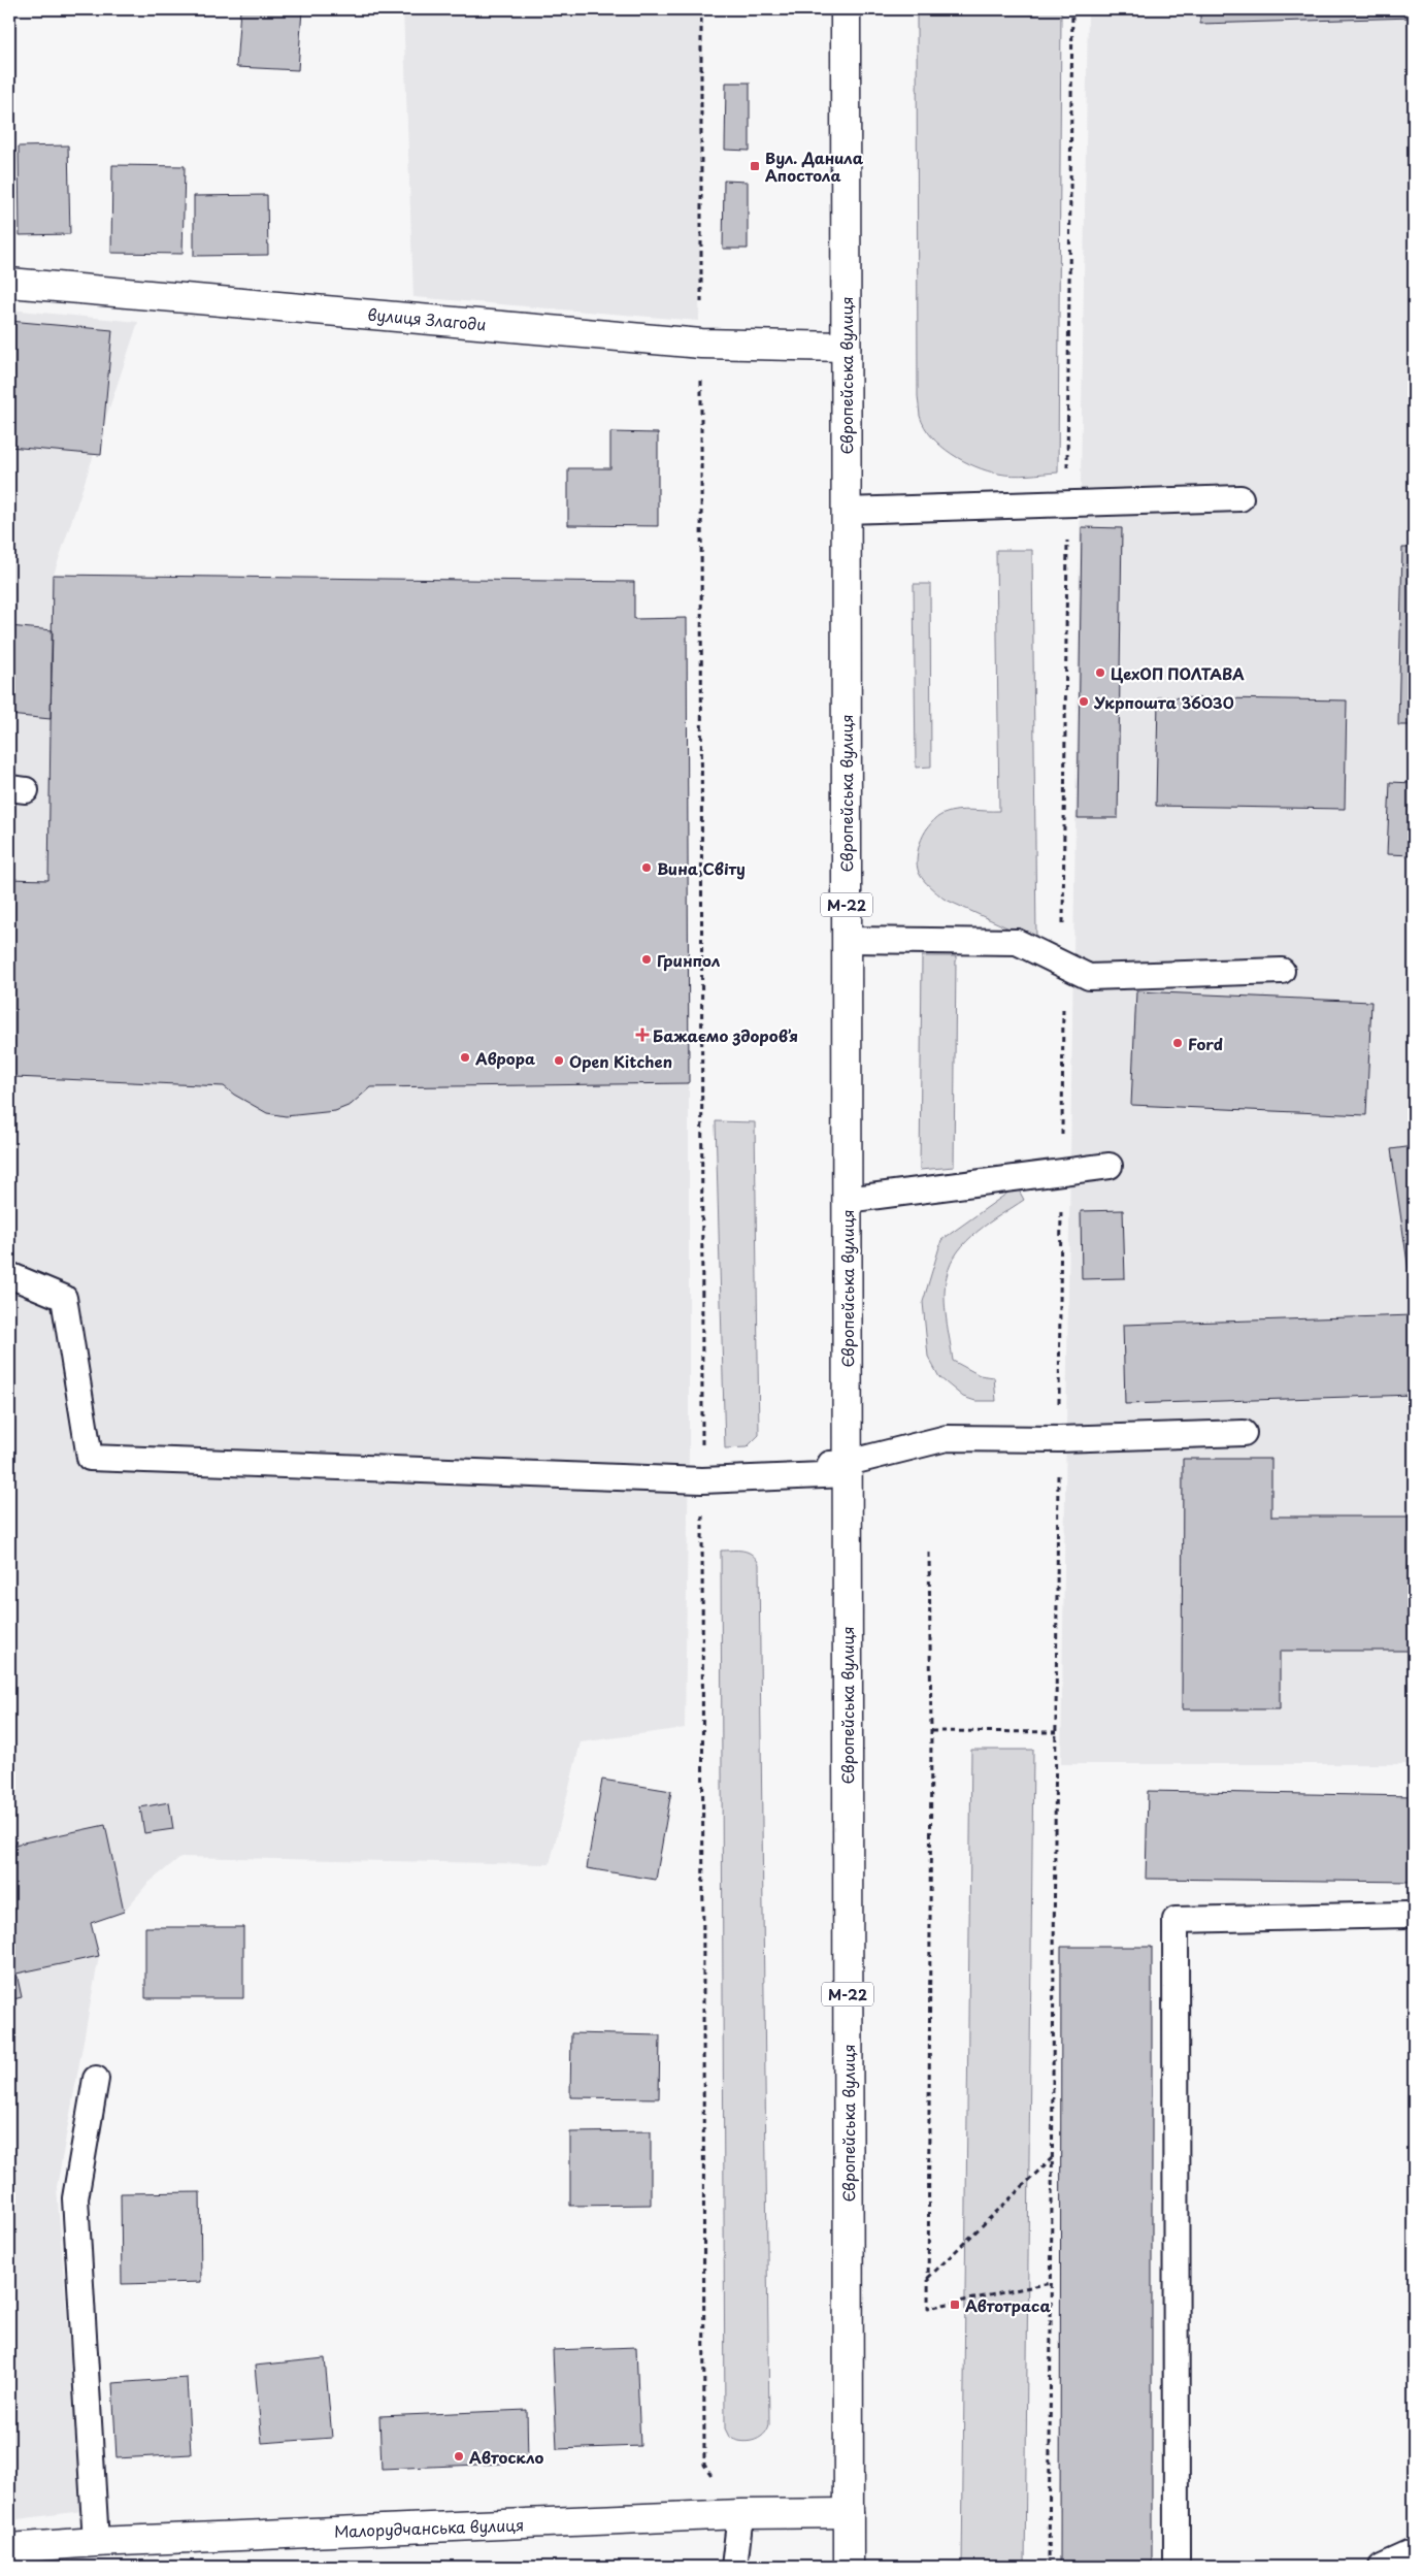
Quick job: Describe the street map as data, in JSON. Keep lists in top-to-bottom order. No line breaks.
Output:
{"streets":{"main road":["вулиця Злагоди","Європейська вулиця","М-22","Малорудчанська вулиця"]},"crossings":[["вулиця Злагоди","Європейська вулиця"],["Європейська вулиця","Малорудчанська вулиця"]],"places":{"transit":["Вул. Данила Апостола","Автотраса"],"other":["ЦехОП ПОЛТАВА","Укрпошта 36030","Вина Світу","Гринпол","Ford","Аврора","Open Kitchen","Автоскло"],"health":["Бажаємо здоровʼя"]}}
